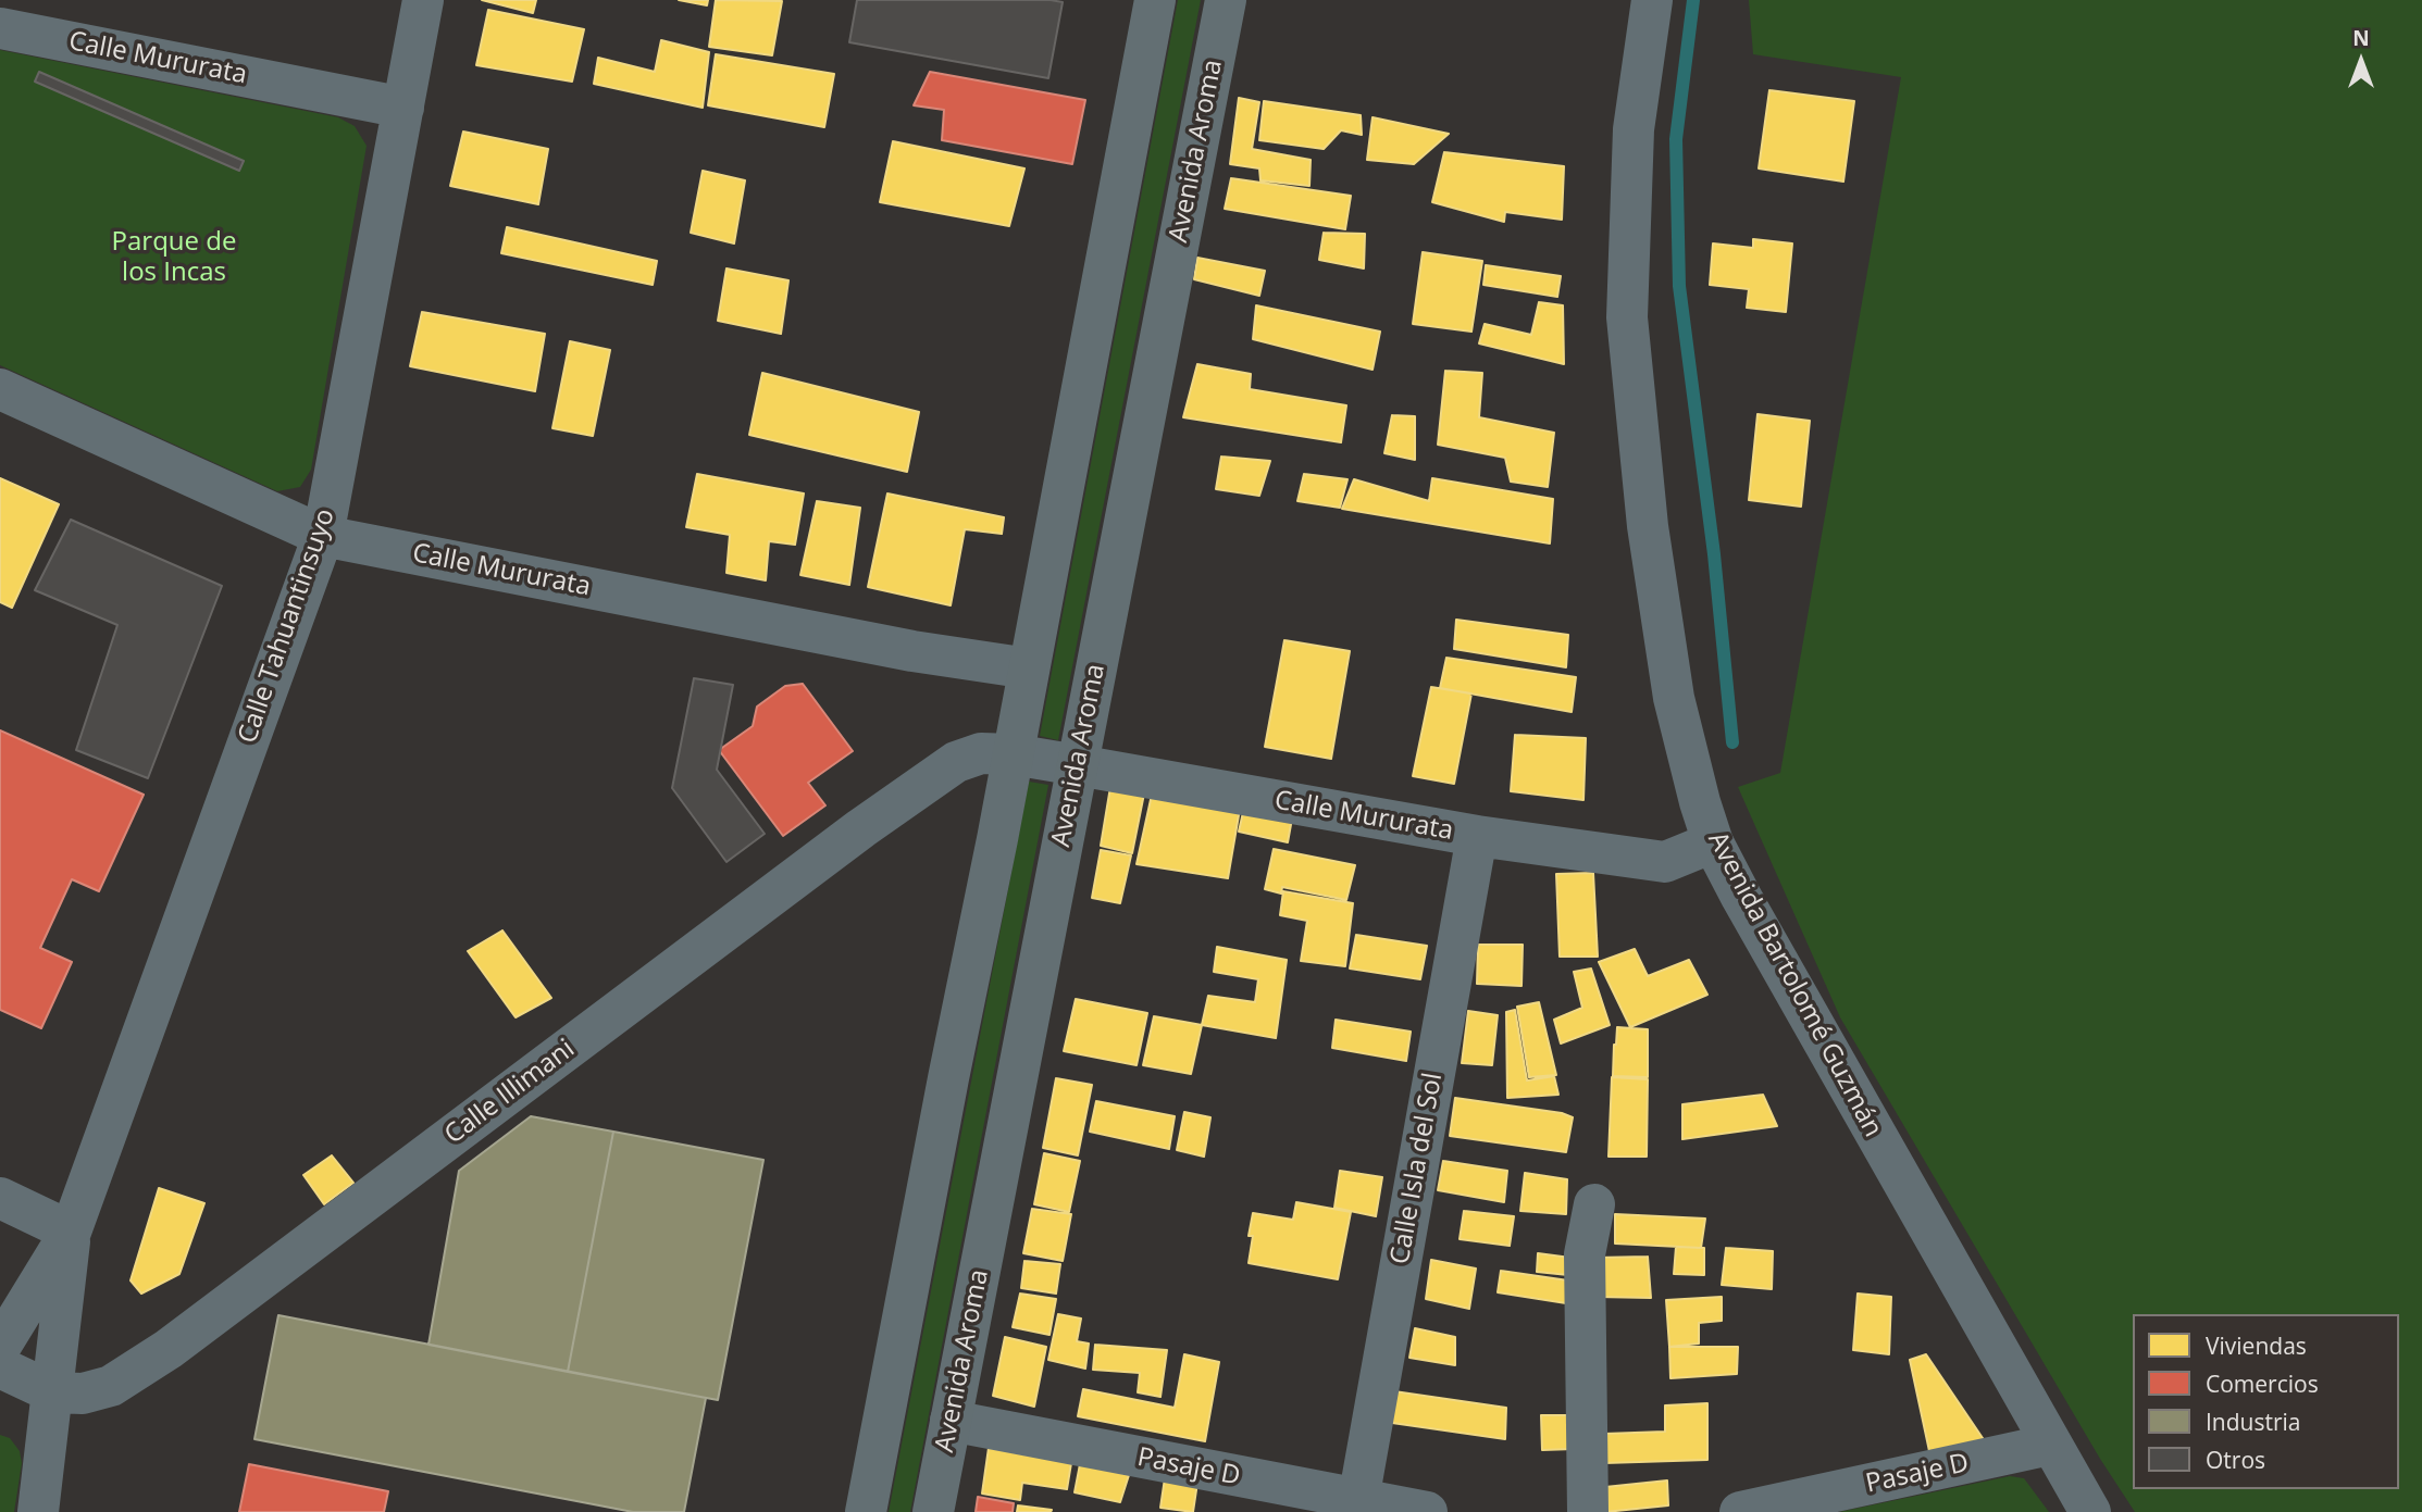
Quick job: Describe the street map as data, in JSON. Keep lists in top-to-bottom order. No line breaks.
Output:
{"streets":{"main road":["Avenida Aroma"],"street":["Calle Mururata","Calle Tahuantinsuyo","Avenida Bartolomé Guzmán","Calle Illimani","Calle Isla del Sol","Pasaje D"]},"crossings":[["Calle Mururata","Avenida Aroma"],["Calle Mururata","Calle Tahuantinsuyo"],["Calle Mururata","Avenida Bartolomé Guzmán"],["Calle Mururata","Calle Illimani"],["Calle Mururata","Calle Isla del Sol"],["Avenida Aroma","Pasaje D"],["Calle Tahuantinsuyo","Calle Illimani"],["Avenida Bartolomé Guzmán","Pasaje D"],["Calle Isla del Sol","Pasaje D"]],"parks":["Parque de los Incas"],"legend":["Viviendas","Comercios","Industria","Otros"],"north":"top"}
